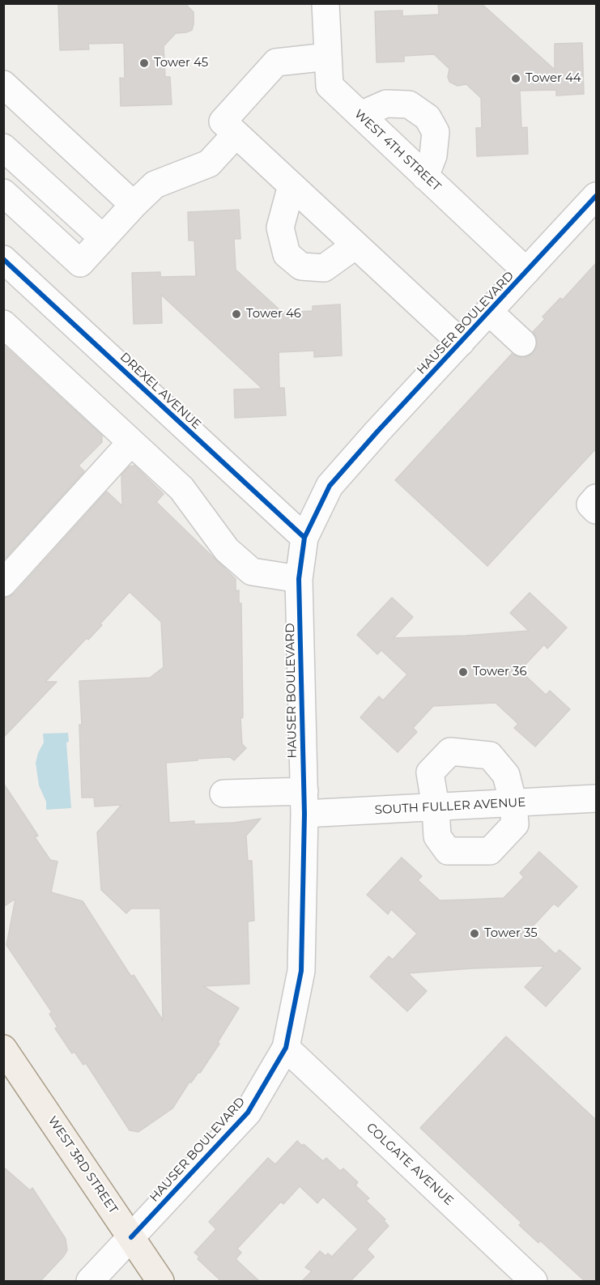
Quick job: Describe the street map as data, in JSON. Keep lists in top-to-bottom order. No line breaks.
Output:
{"streets":{"main road":["WEST 3RD STREET"],"street":["WEST 4TH STREET","HAUSER BOULEVARD","DREXEL AVENUE","SOUTH FULLER AVENUE","COLGATE AVENUE"]},"crossings":[["WEST 4TH STREET","HAUSER BOULEVARD"],["HAUSER BOULEVARD","DREXEL AVENUE"],["HAUSER BOULEVARD","SOUTH FULLER AVENUE"],["HAUSER BOULEVARD","COLGATE AVENUE"],["HAUSER BOULEVARD","WEST 3RD STREET"]],"places":["Tower 45","Tower 44","Tower 46","Tower 36","Tower 35"]}
